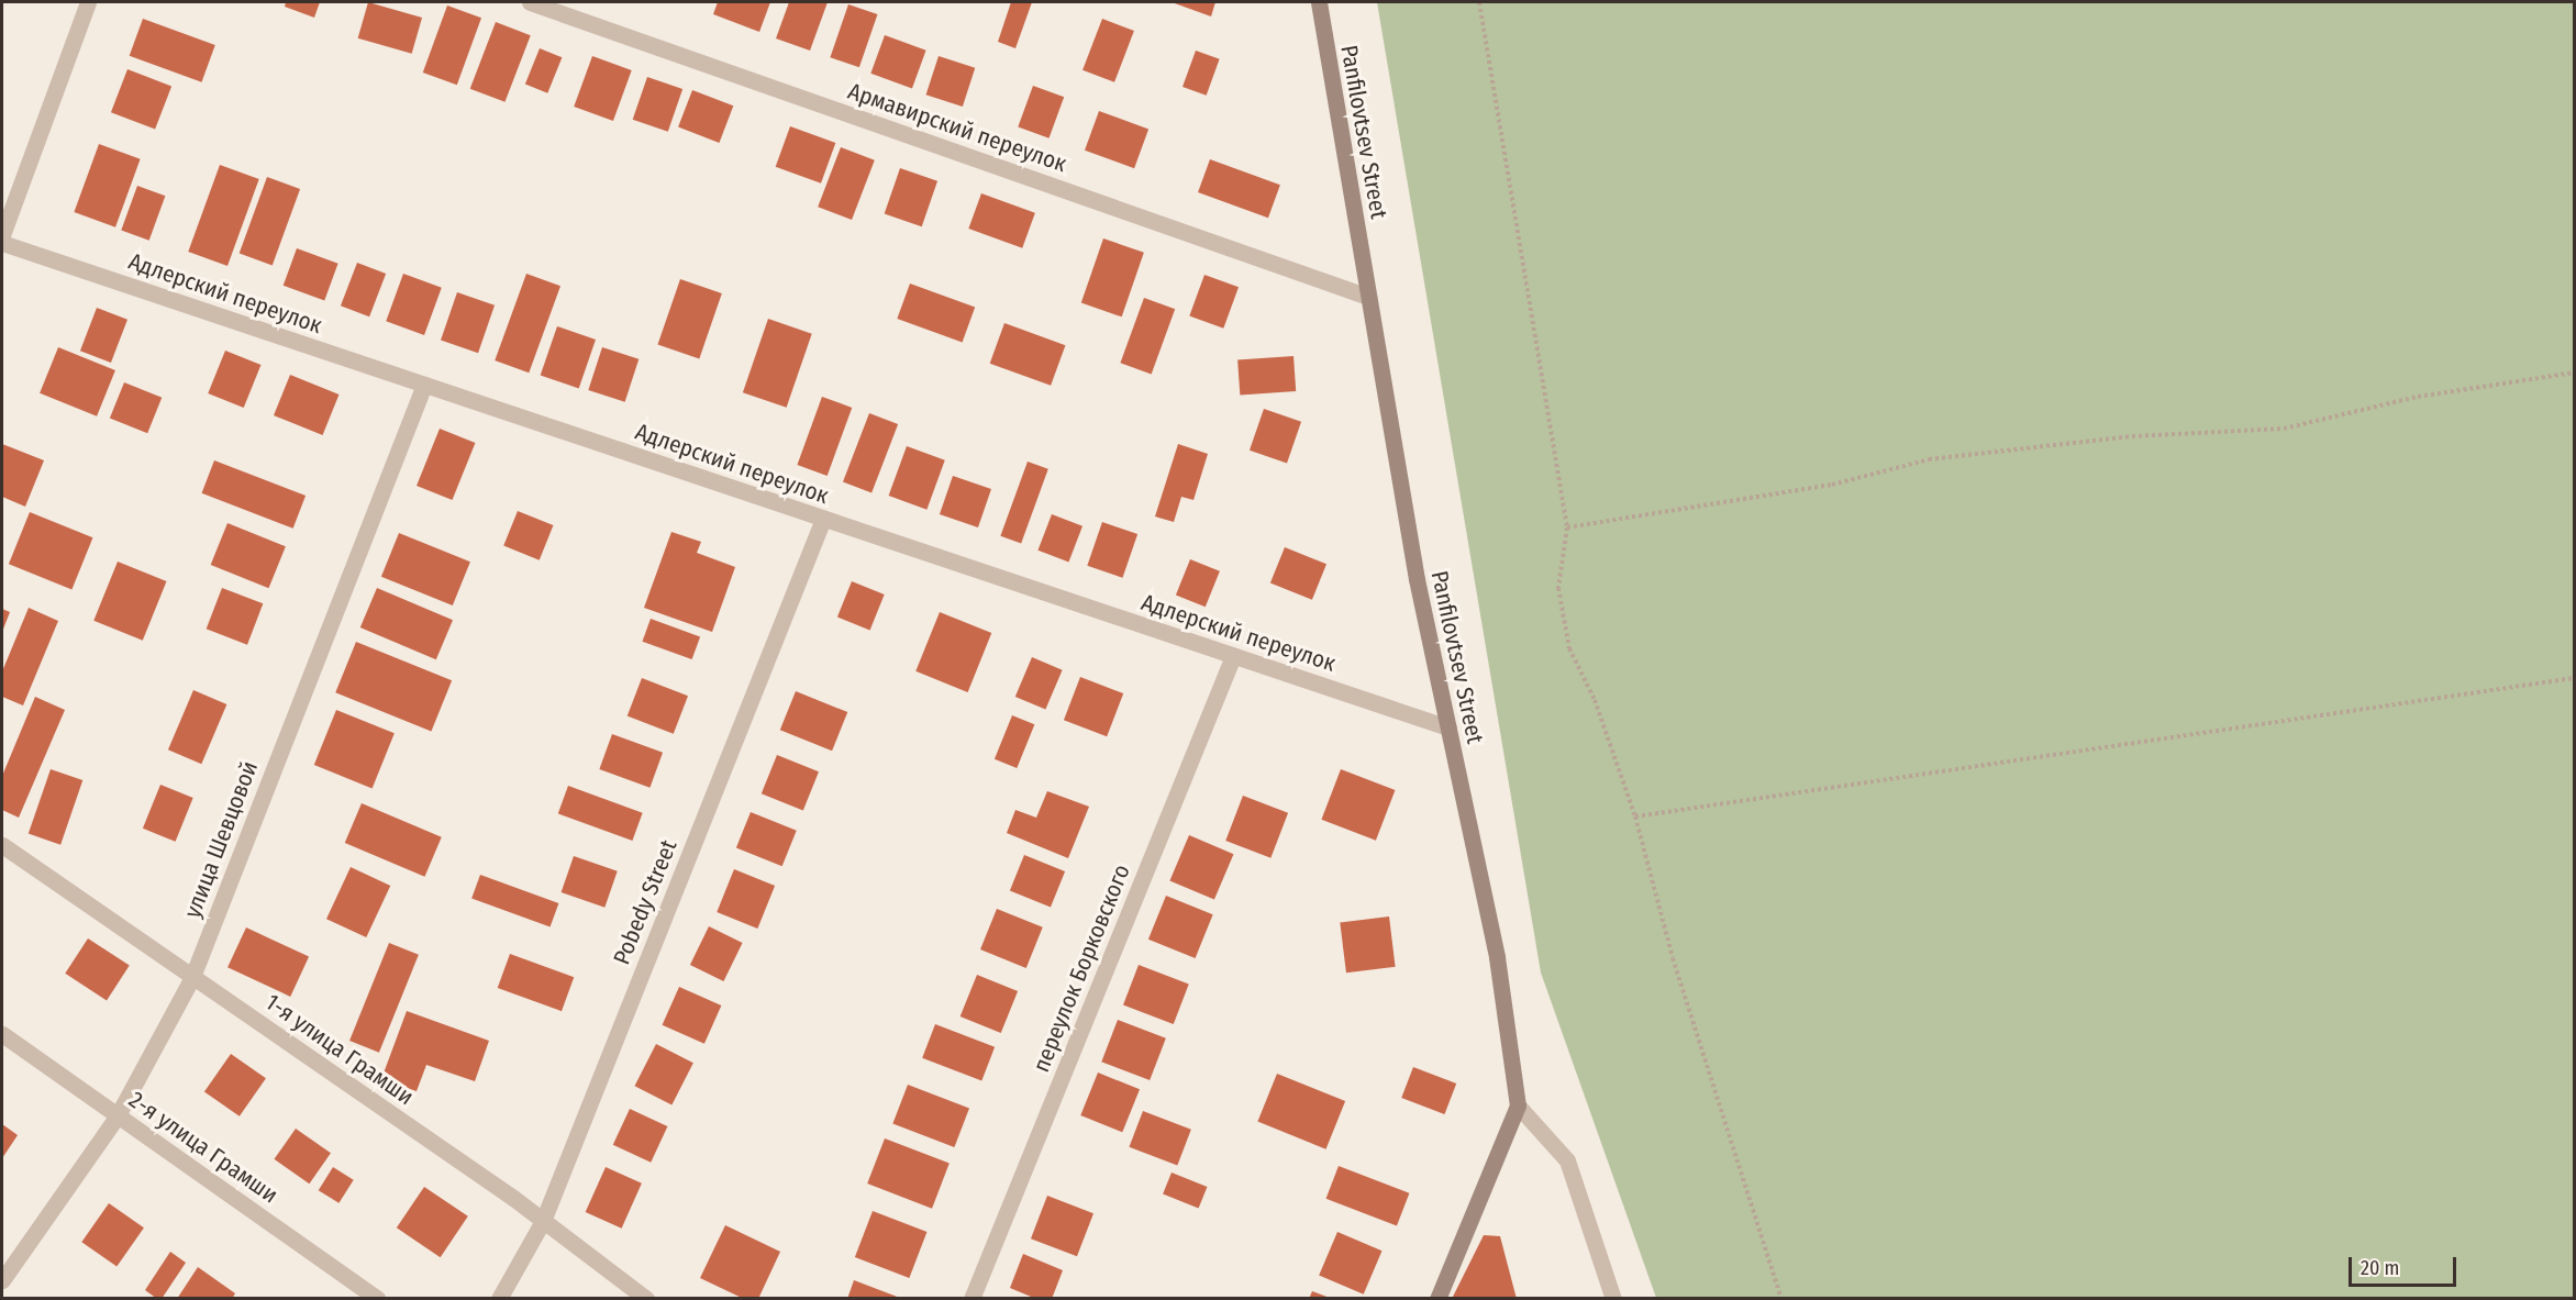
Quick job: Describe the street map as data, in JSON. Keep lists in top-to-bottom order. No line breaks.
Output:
{"streets":{"street":["Армавирский переулок","Panfilovtsev Street","Адлерский переулок","улица Шевцовой","Pobedy Street","переулок Борковского","1-я улица Грамши","2-я улица Грамши"]},"crossings":[["Армавирский переулок","Panfilovtsev Street"],["Panfilovtsev Street","Адлерский переулок"],["Адлерский переулок","улица Шевцовой"],["Адлерский переулок","Pobedy Street"],["Адлерский переулок","переулок Борковского"],["улица Шевцовой","1-я улица Грамши"],["улица Шевцовой","2-я улица Грамши"],["Pobedy Street","1-я улица Грамши"]],"scale_bar":"20 m"}
